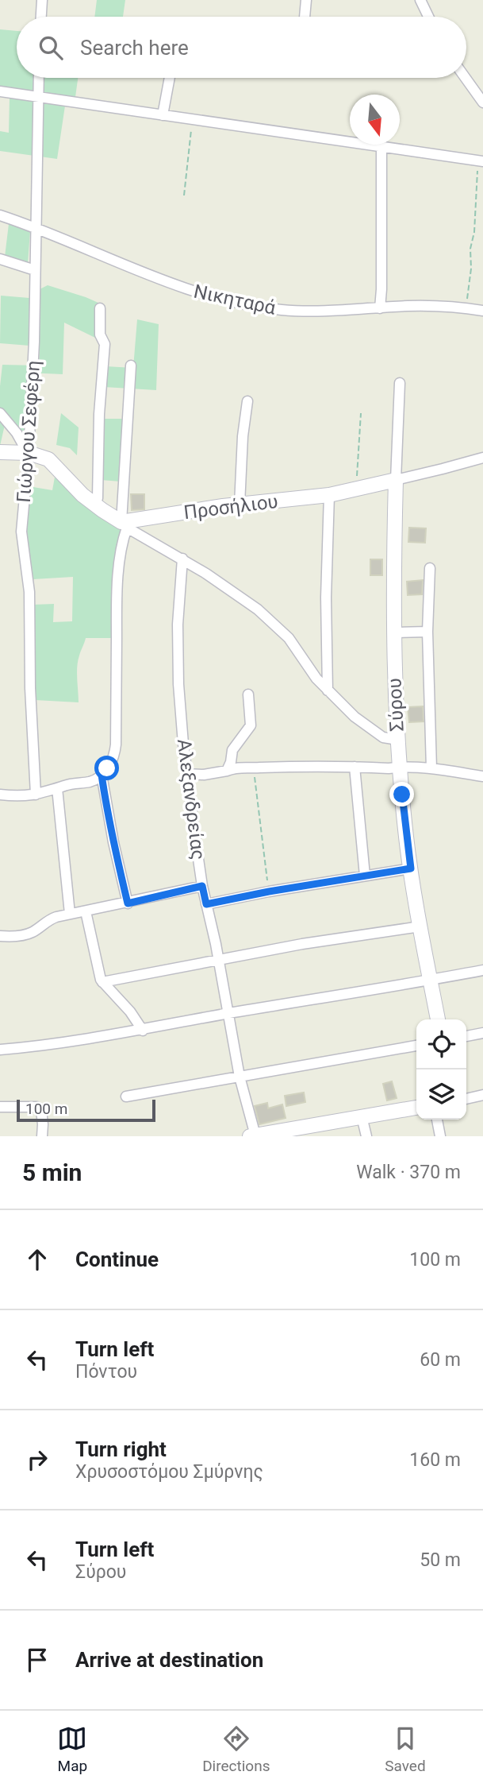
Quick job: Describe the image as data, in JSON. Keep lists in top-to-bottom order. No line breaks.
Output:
{"streets":{"street":["Νικηταρά","Γιώργου Σεφέρη","Προσήλιου","Σύρου","Αλεξανδρείας"]},"crossings":[["Νικηταρά","Γιώργου Σεφέρη"],["Προσήλιου","Σύρου"]],"scale_bar":"100 m","north":"bottom","page":{"search":"Search here","scale":"100 m","heading":["5 min","Walk · 370 m"],"list":[["Continue","100 m"],["Turn left","Πόντου","60 m"],["Turn right","Χρυσοστόμου Σμύρνης","160 m"],["Turn left","Σύρου","50 m"],"Arrive at destination"],"nav":["Map","Directions","Saved"]}}
